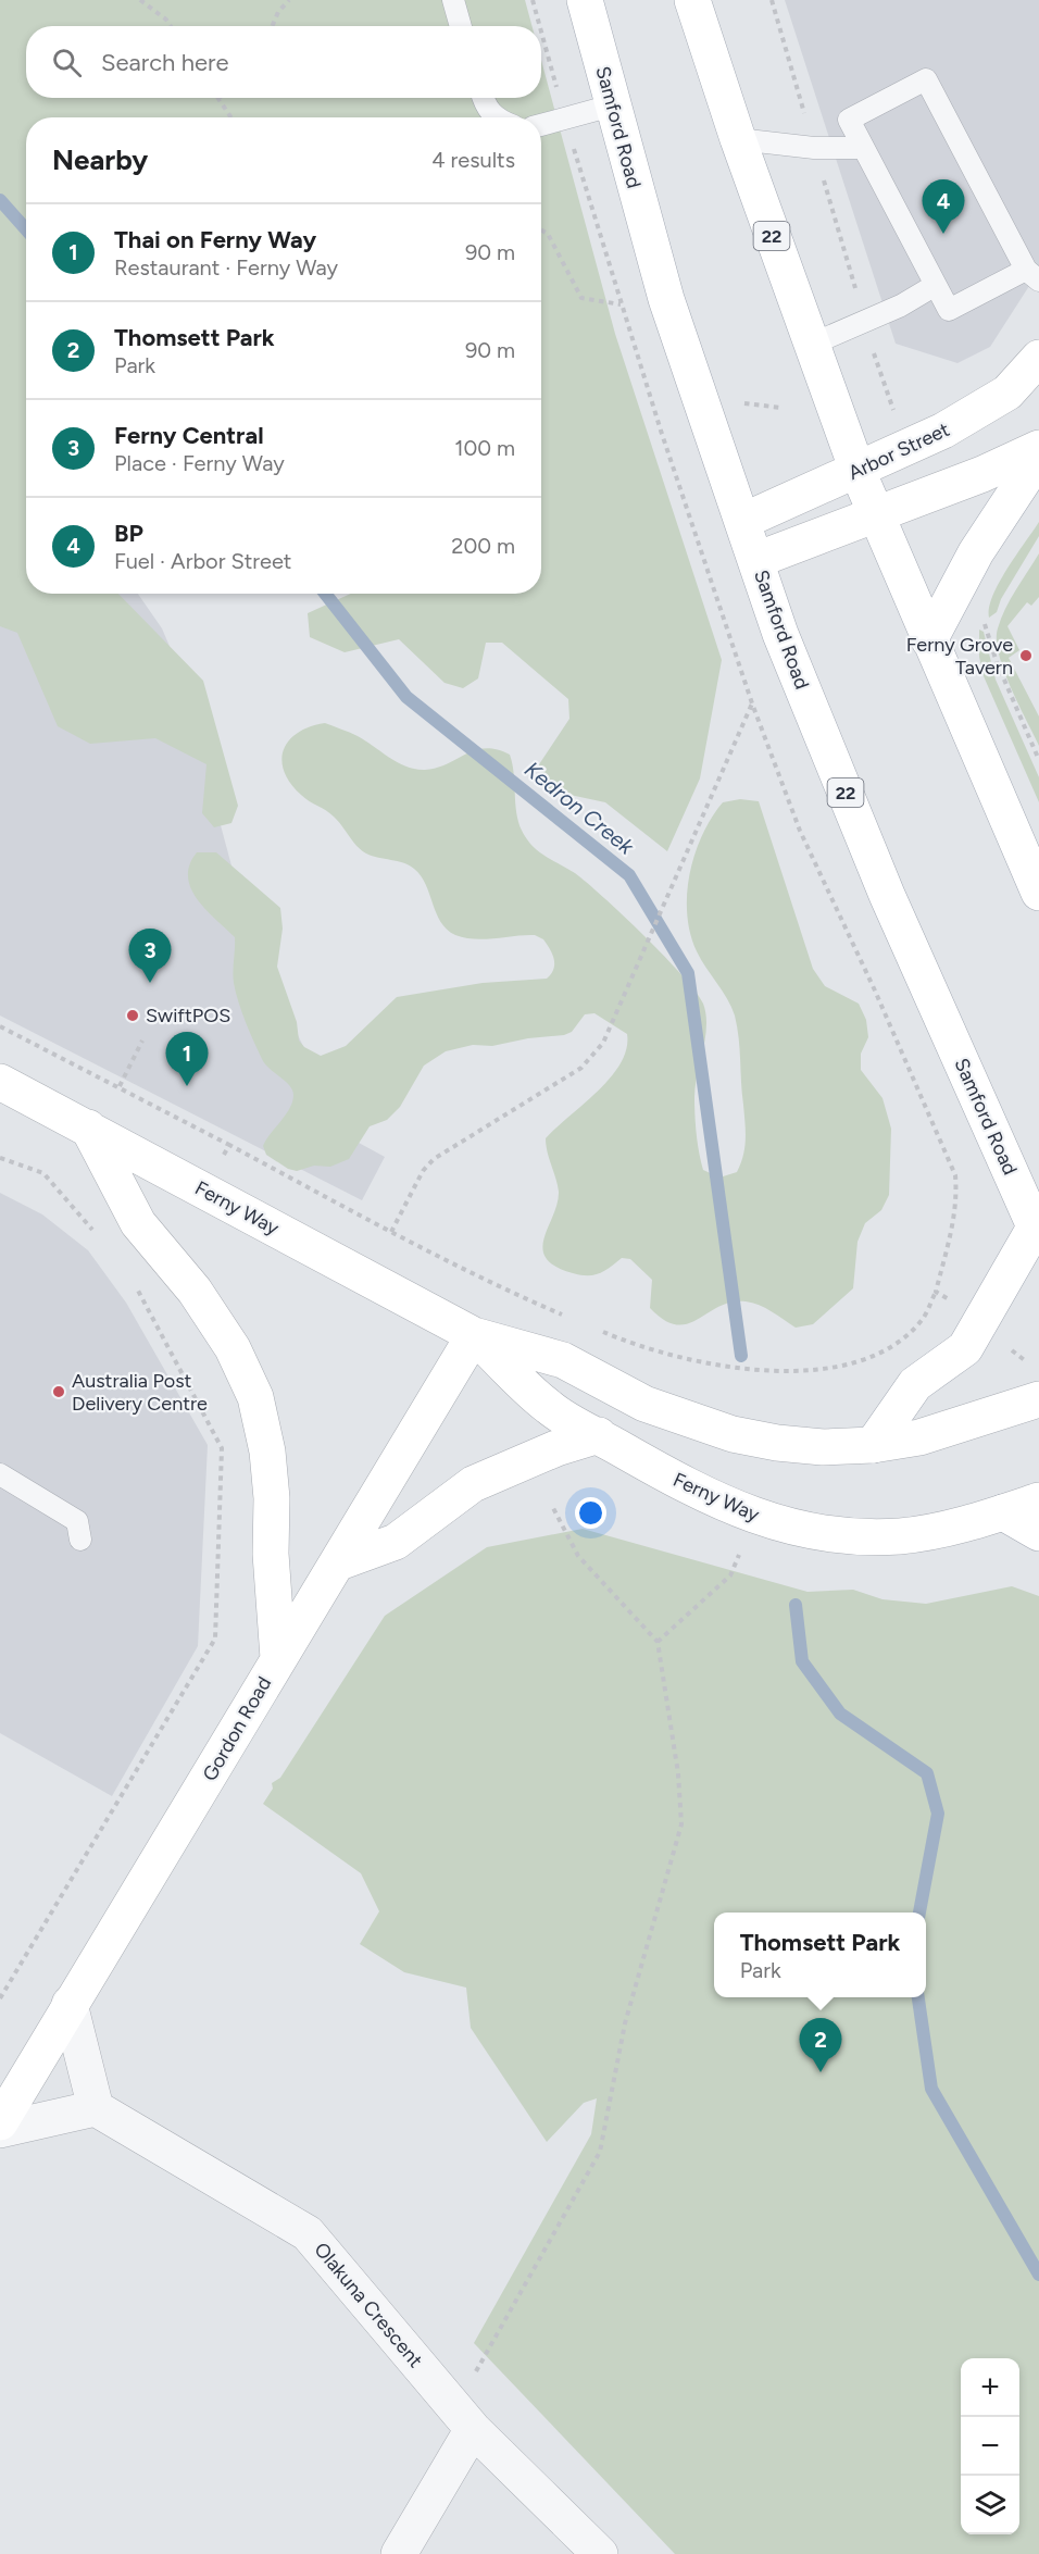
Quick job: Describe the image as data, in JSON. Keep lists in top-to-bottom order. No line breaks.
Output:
{"streets":{"street":["Samford Road","22","Arbor Street","Ferny Way","Gordon Road","Olakuna Crescent"]},"crossings":[["Samford Road","Arbor Street"],["22","Arbor Street"],["Ferny Way","Gordon Road"]],"water":["Kedron Creek"],"places":["Ferny Grove Tavern","SwiftPOS","Australia Post Delivery Centre"],"page":{"search":"Search here","heading":["Nearby","4 results"],"pins":["4","3","1","2"],"list":[{"mark":"1","name":"Thai on Ferny Way","note":"Restaurant · Ferny Way","value":"90 m"},{"mark":"2","name":"Thomsett Park","note":"Park","value":"90 m"},{"mark":"3","name":"Ferny Central","note":"Place · Ferny Way","value":"100 m"},{"mark":"4","name":"BP","note":"Fuel · Arbor Street","value":"200 m"}],"popup":["Thomsett Park","Park"],"map_buttons":["+","−"]}}
